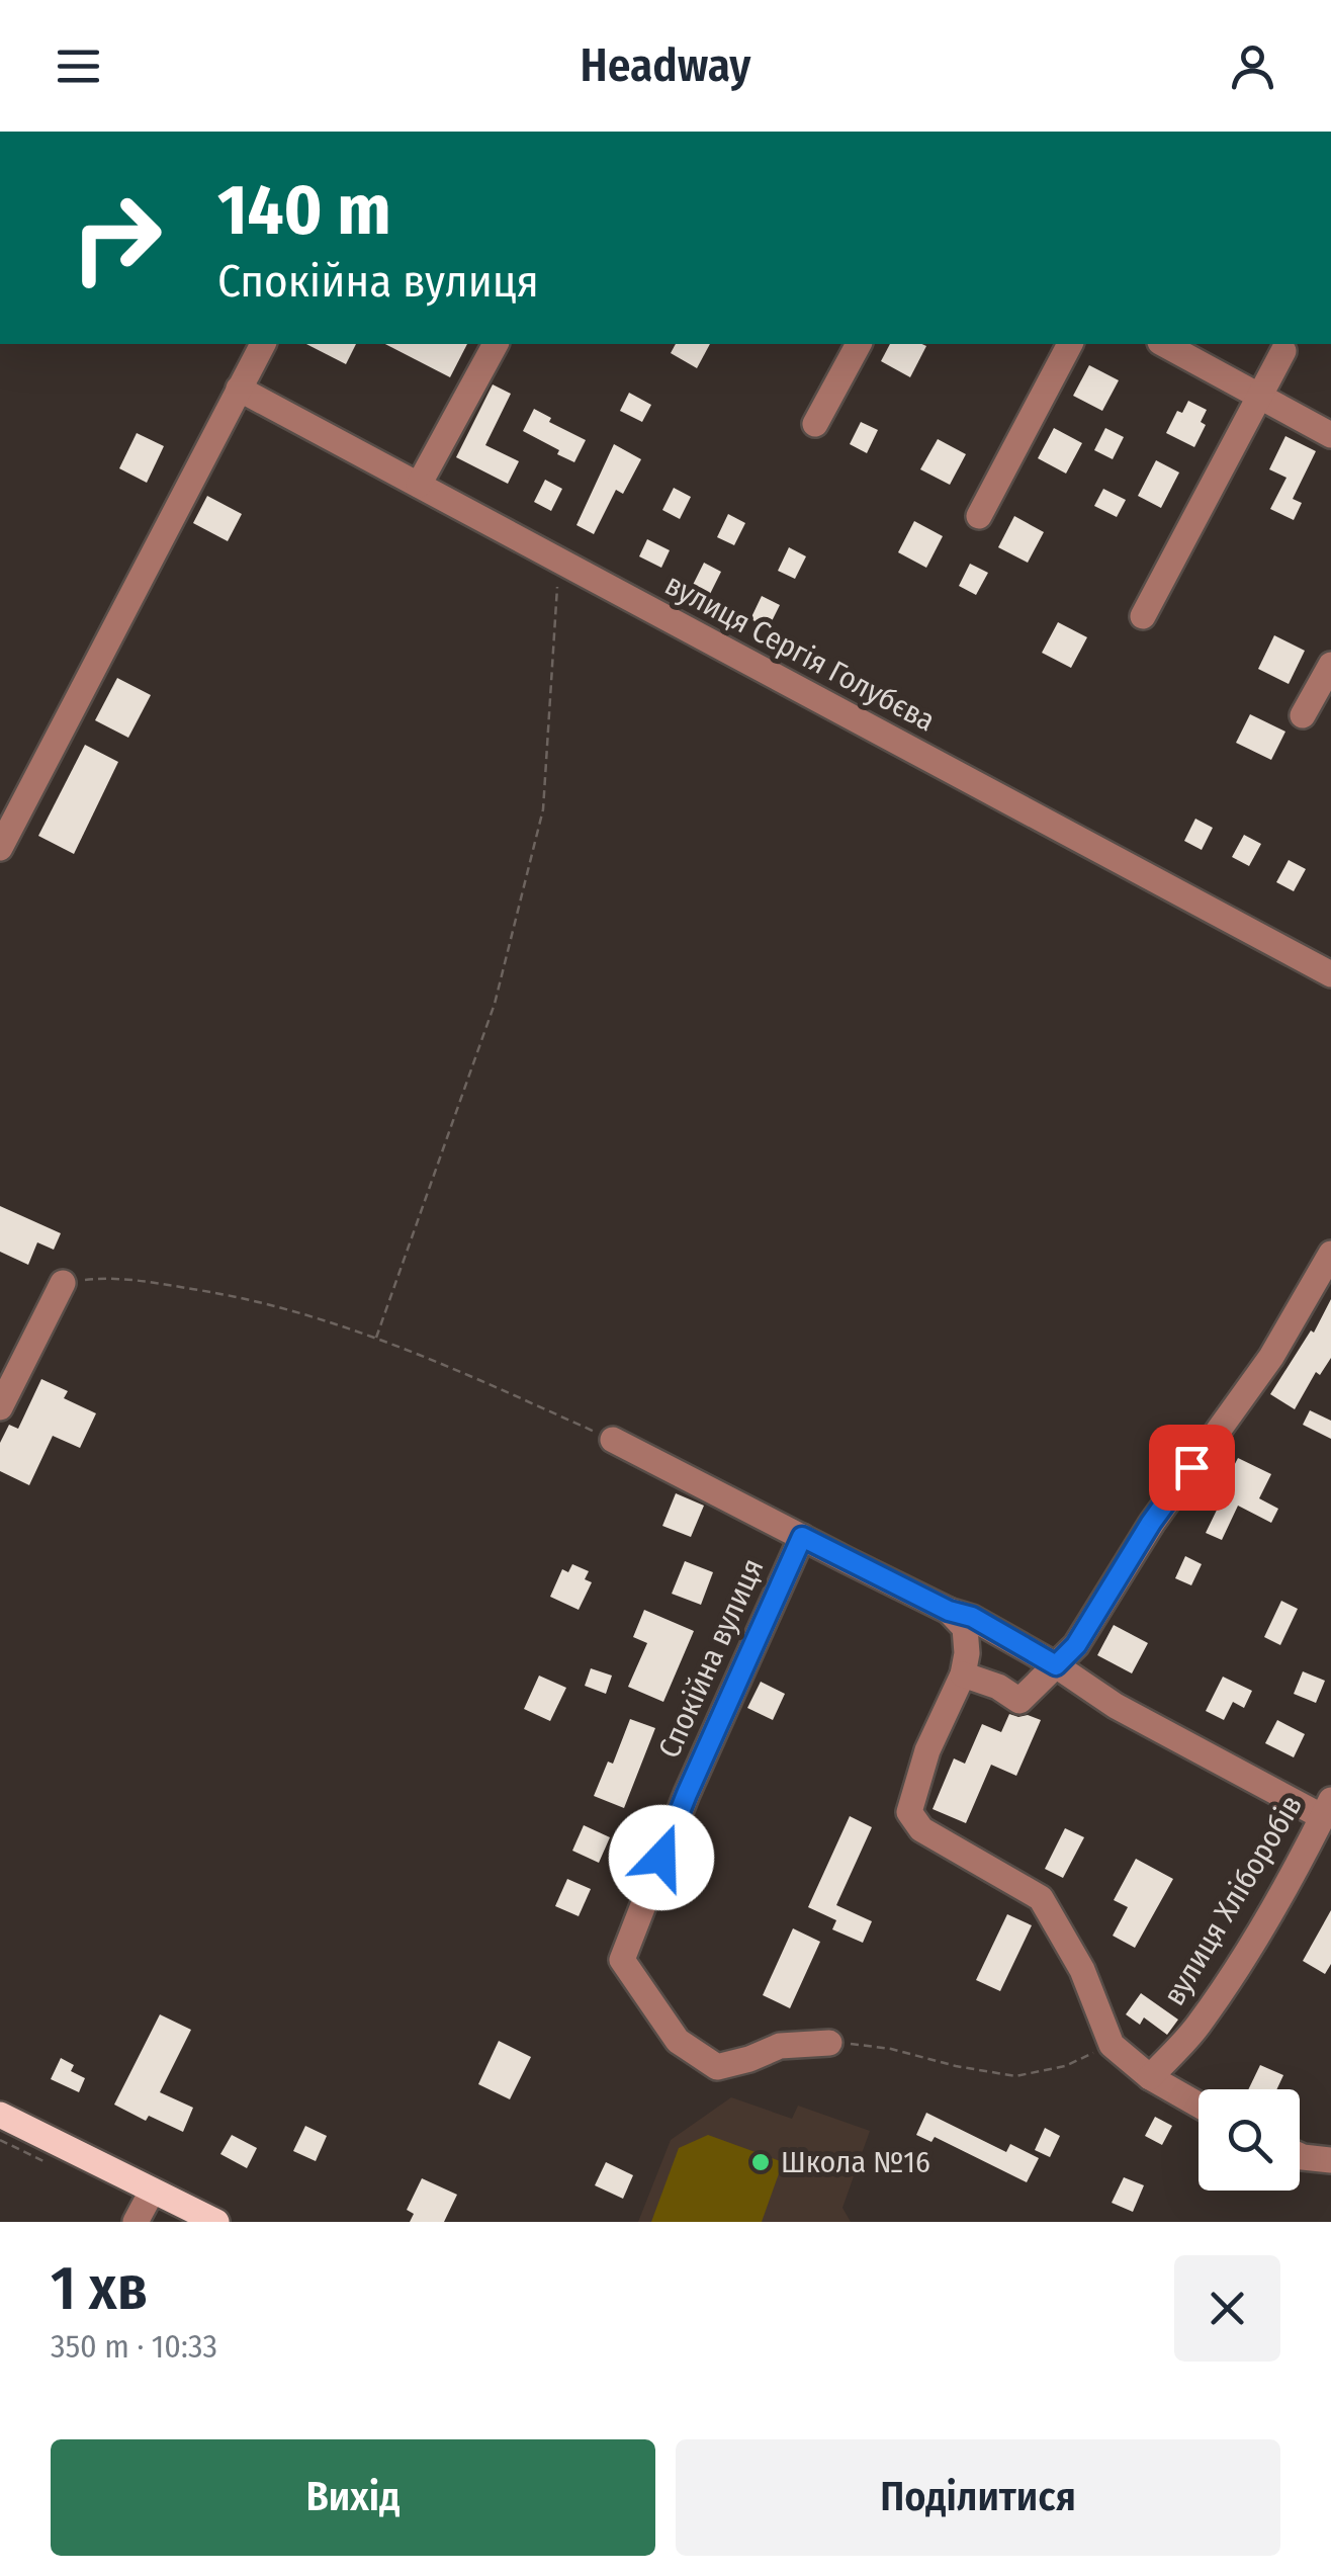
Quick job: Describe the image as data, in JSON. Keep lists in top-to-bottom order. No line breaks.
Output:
{"streets":{"street":["вулиця Сергія Голубєва","Спокійна вулиця","вулиця Хліборобів"]},"places":["Школа №16"],"page":{"header":"Headway","turn":["140 m","Спокійна вулиця"],"heading":["1 хв","350 m · 10:33"],"buttons":["Вихід","Поділитися"]}}
